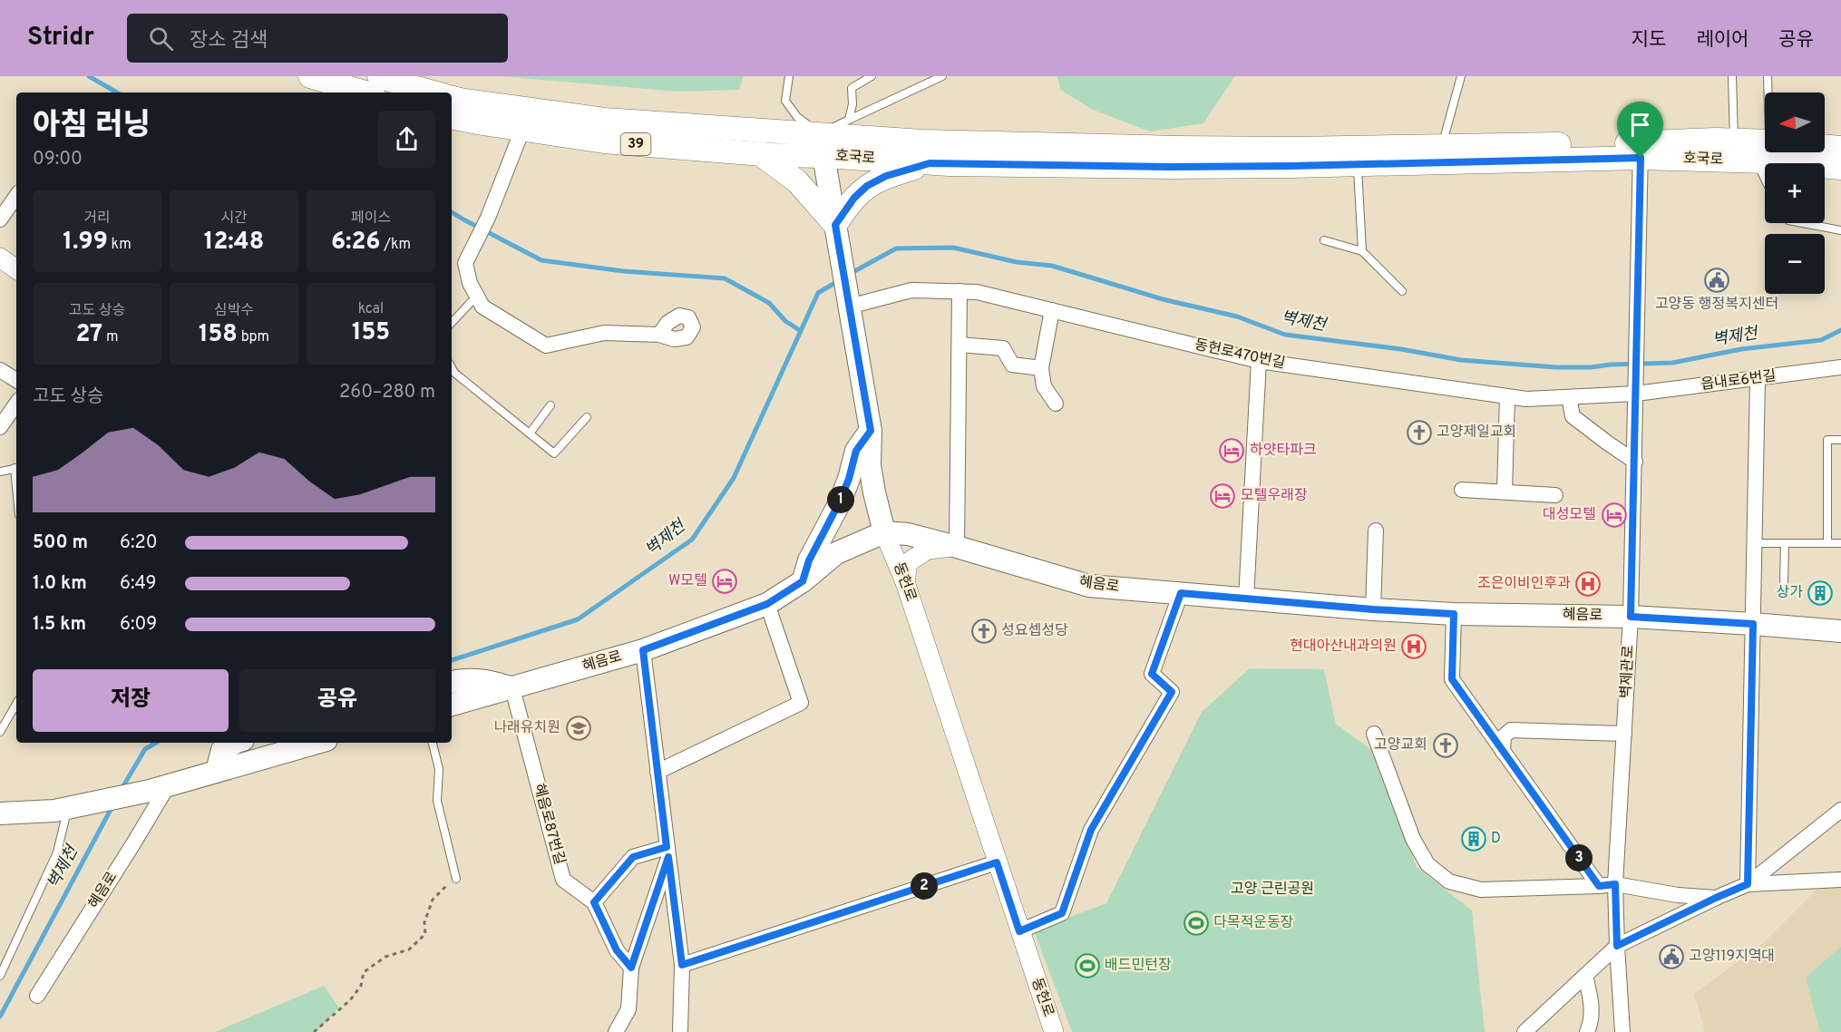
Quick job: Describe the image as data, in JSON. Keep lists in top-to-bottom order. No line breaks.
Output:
{"streets":{"main road":["39","호국로","동헌로","혜음로"],"street":["동헌로470번길","읍내로6번길","벽제관로","혜음로87번길"]},"crossings":[["호국로","벽제관로"],["동헌로470번길","읍내로6번길"],["동헌로470번길","동헌로"],["동헌로470번길","벽제관로"],["읍내로6번길","벽제관로"],["동헌로","혜음로"],["혜음로","벽제관로"],["혜음로","혜음로87번길"]],"water":["벽제천"],"parks":["고양 근린공원"],"places":{"public building":["고양동 행정복지센터","고양119지역대"],"church":["고양제일교회","성요셉성당","고양교회"],"hotel":["하얏타파크","모텔우래장","대성모텔","W모텔"],"hospital":["조은이비인후과","현대아산내과의원"],"building":["상가","D"],"school or university":["나래유치원"],"sports":["다목적운동장","배드민턴장"]},"north":"left","page":{"header":"Stridr","search":"장소 검색","nav":["지도","레이어","공유"],"map_buttons":["+","−"],"heading":["아침 러닝","09:00"],"stats":[["거리","1.99 km"],["시간","12:48"],["페이스","6:26 /km"],["고도 상승","27 m"],["심박수","158 bpm"],["kcal","155"]],"chart":["고도 상승","260–280 m"],"pins":["1","3","2"],"list":[{"name":"500 m","note":"6:20"},{"name":"1.0 km","note":"6:49"},{"name":"1.5 km","note":"6:09"}],"buttons":["저장","공유"]}}
